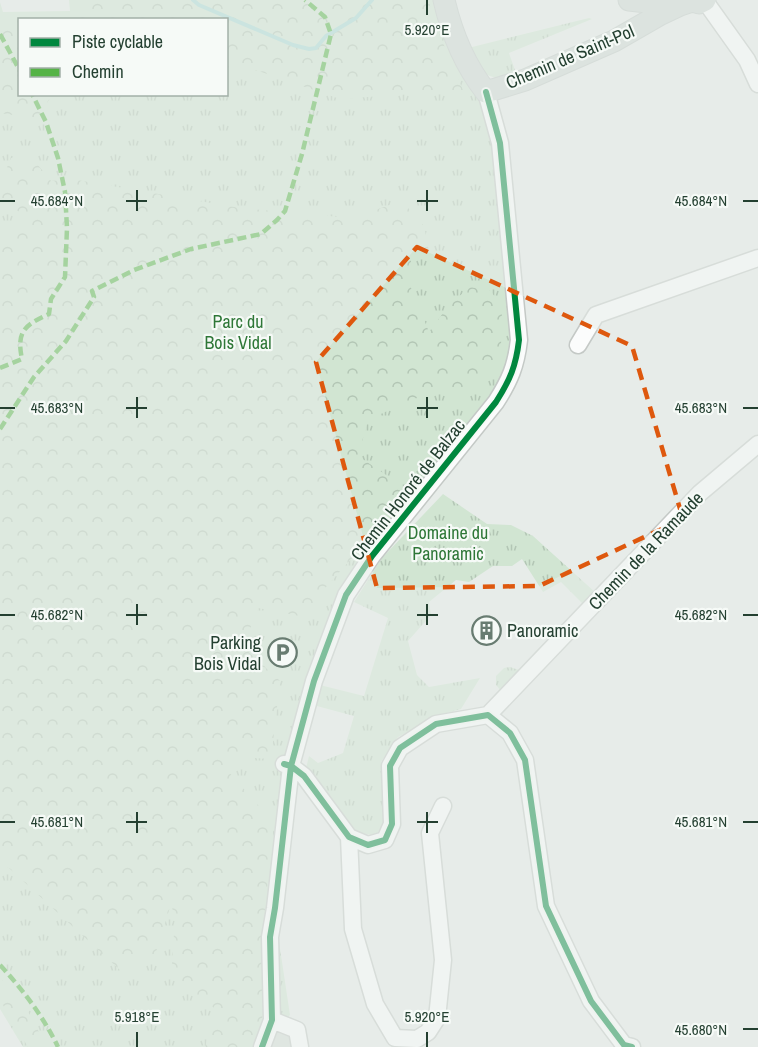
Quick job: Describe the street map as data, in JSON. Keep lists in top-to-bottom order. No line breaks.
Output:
{"streets":{"main road":["Chemin de Saint-Pol"],"street":["Chemin Honoré de Balzac","Chemin de la Ramaude"]},"crossings":[["Chemin de Saint-Pol","Chemin Honoré de Balzac"]],"parks":["Parc du Bois Vidal","Domaine du Panoramic"],"places":{"building":["Panoramic"],"parking":["Parking Bois Vidal"]},"legend":["Piste cyclable","Chemin"],"coordinates":["5.920°E","45.684°N","45.683°N","45.682°N","45.681°N","5.918°E","45.680°N"]}
